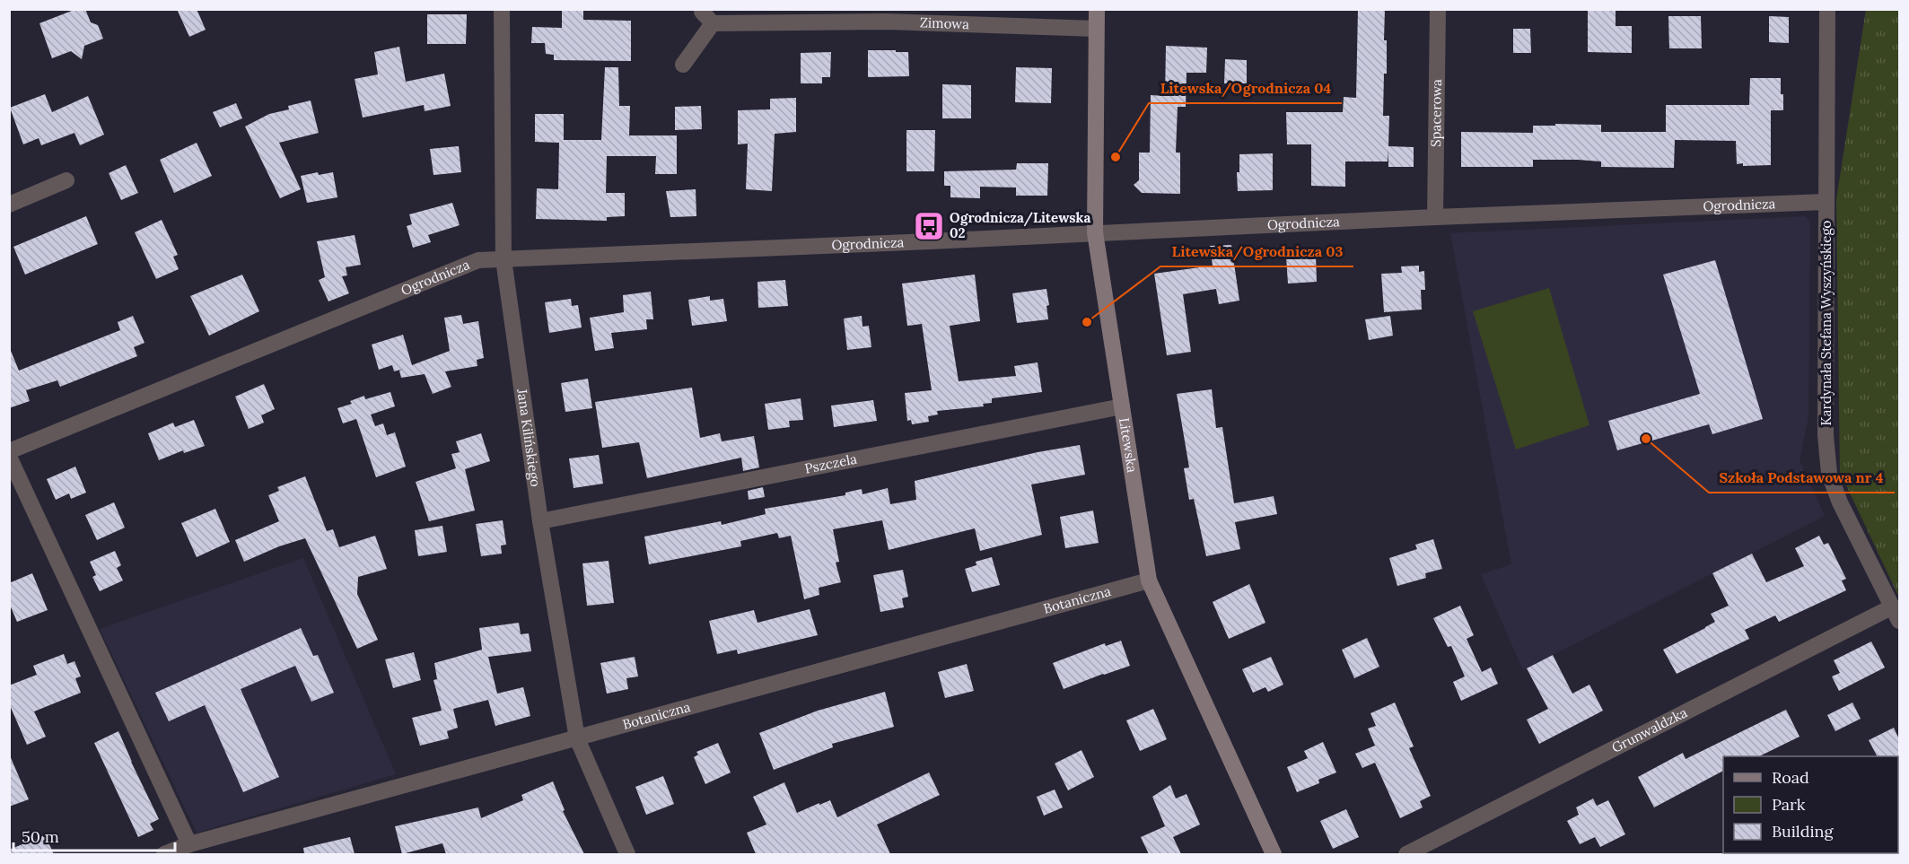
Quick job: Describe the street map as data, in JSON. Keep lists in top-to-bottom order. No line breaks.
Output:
{"streets":{"main road":["Litewska"],"street":["Zimowa","Spacerowa","Ogrodnicza","Kardynała Stefana Wyszyńskiego","Jana Kilińskiego","Pszczela","Botaniczna","Grunwaldzka"]},"crossings":[["Zimowa","Litewska"],["Spacerowa","Ogrodnicza"],["Ogrodnicza","Kardynała Stefana Wyszyńskiego"],["Ogrodnicza","Jana Kilińskiego"],["Ogrodnicza","Litewska"],["Kardynała Stefana Wyszyńskiego","Grunwaldzka"],["Jana Kilińskiego","Pszczela"],["Jana Kilińskiego","Botaniczna"],["Litewska","Pszczela"],["Litewska","Botaniczna"]],"places":{"other":["Litewska/Ogrodnicza 04","Litewska/Ogrodnicza 03","Szkoła Podstawowa nr 4"],"bus stop":["Ogrodnicza/Litewska 02"]},"legend":["Road","Park","Building"],"scale_bar":"50 m"}
